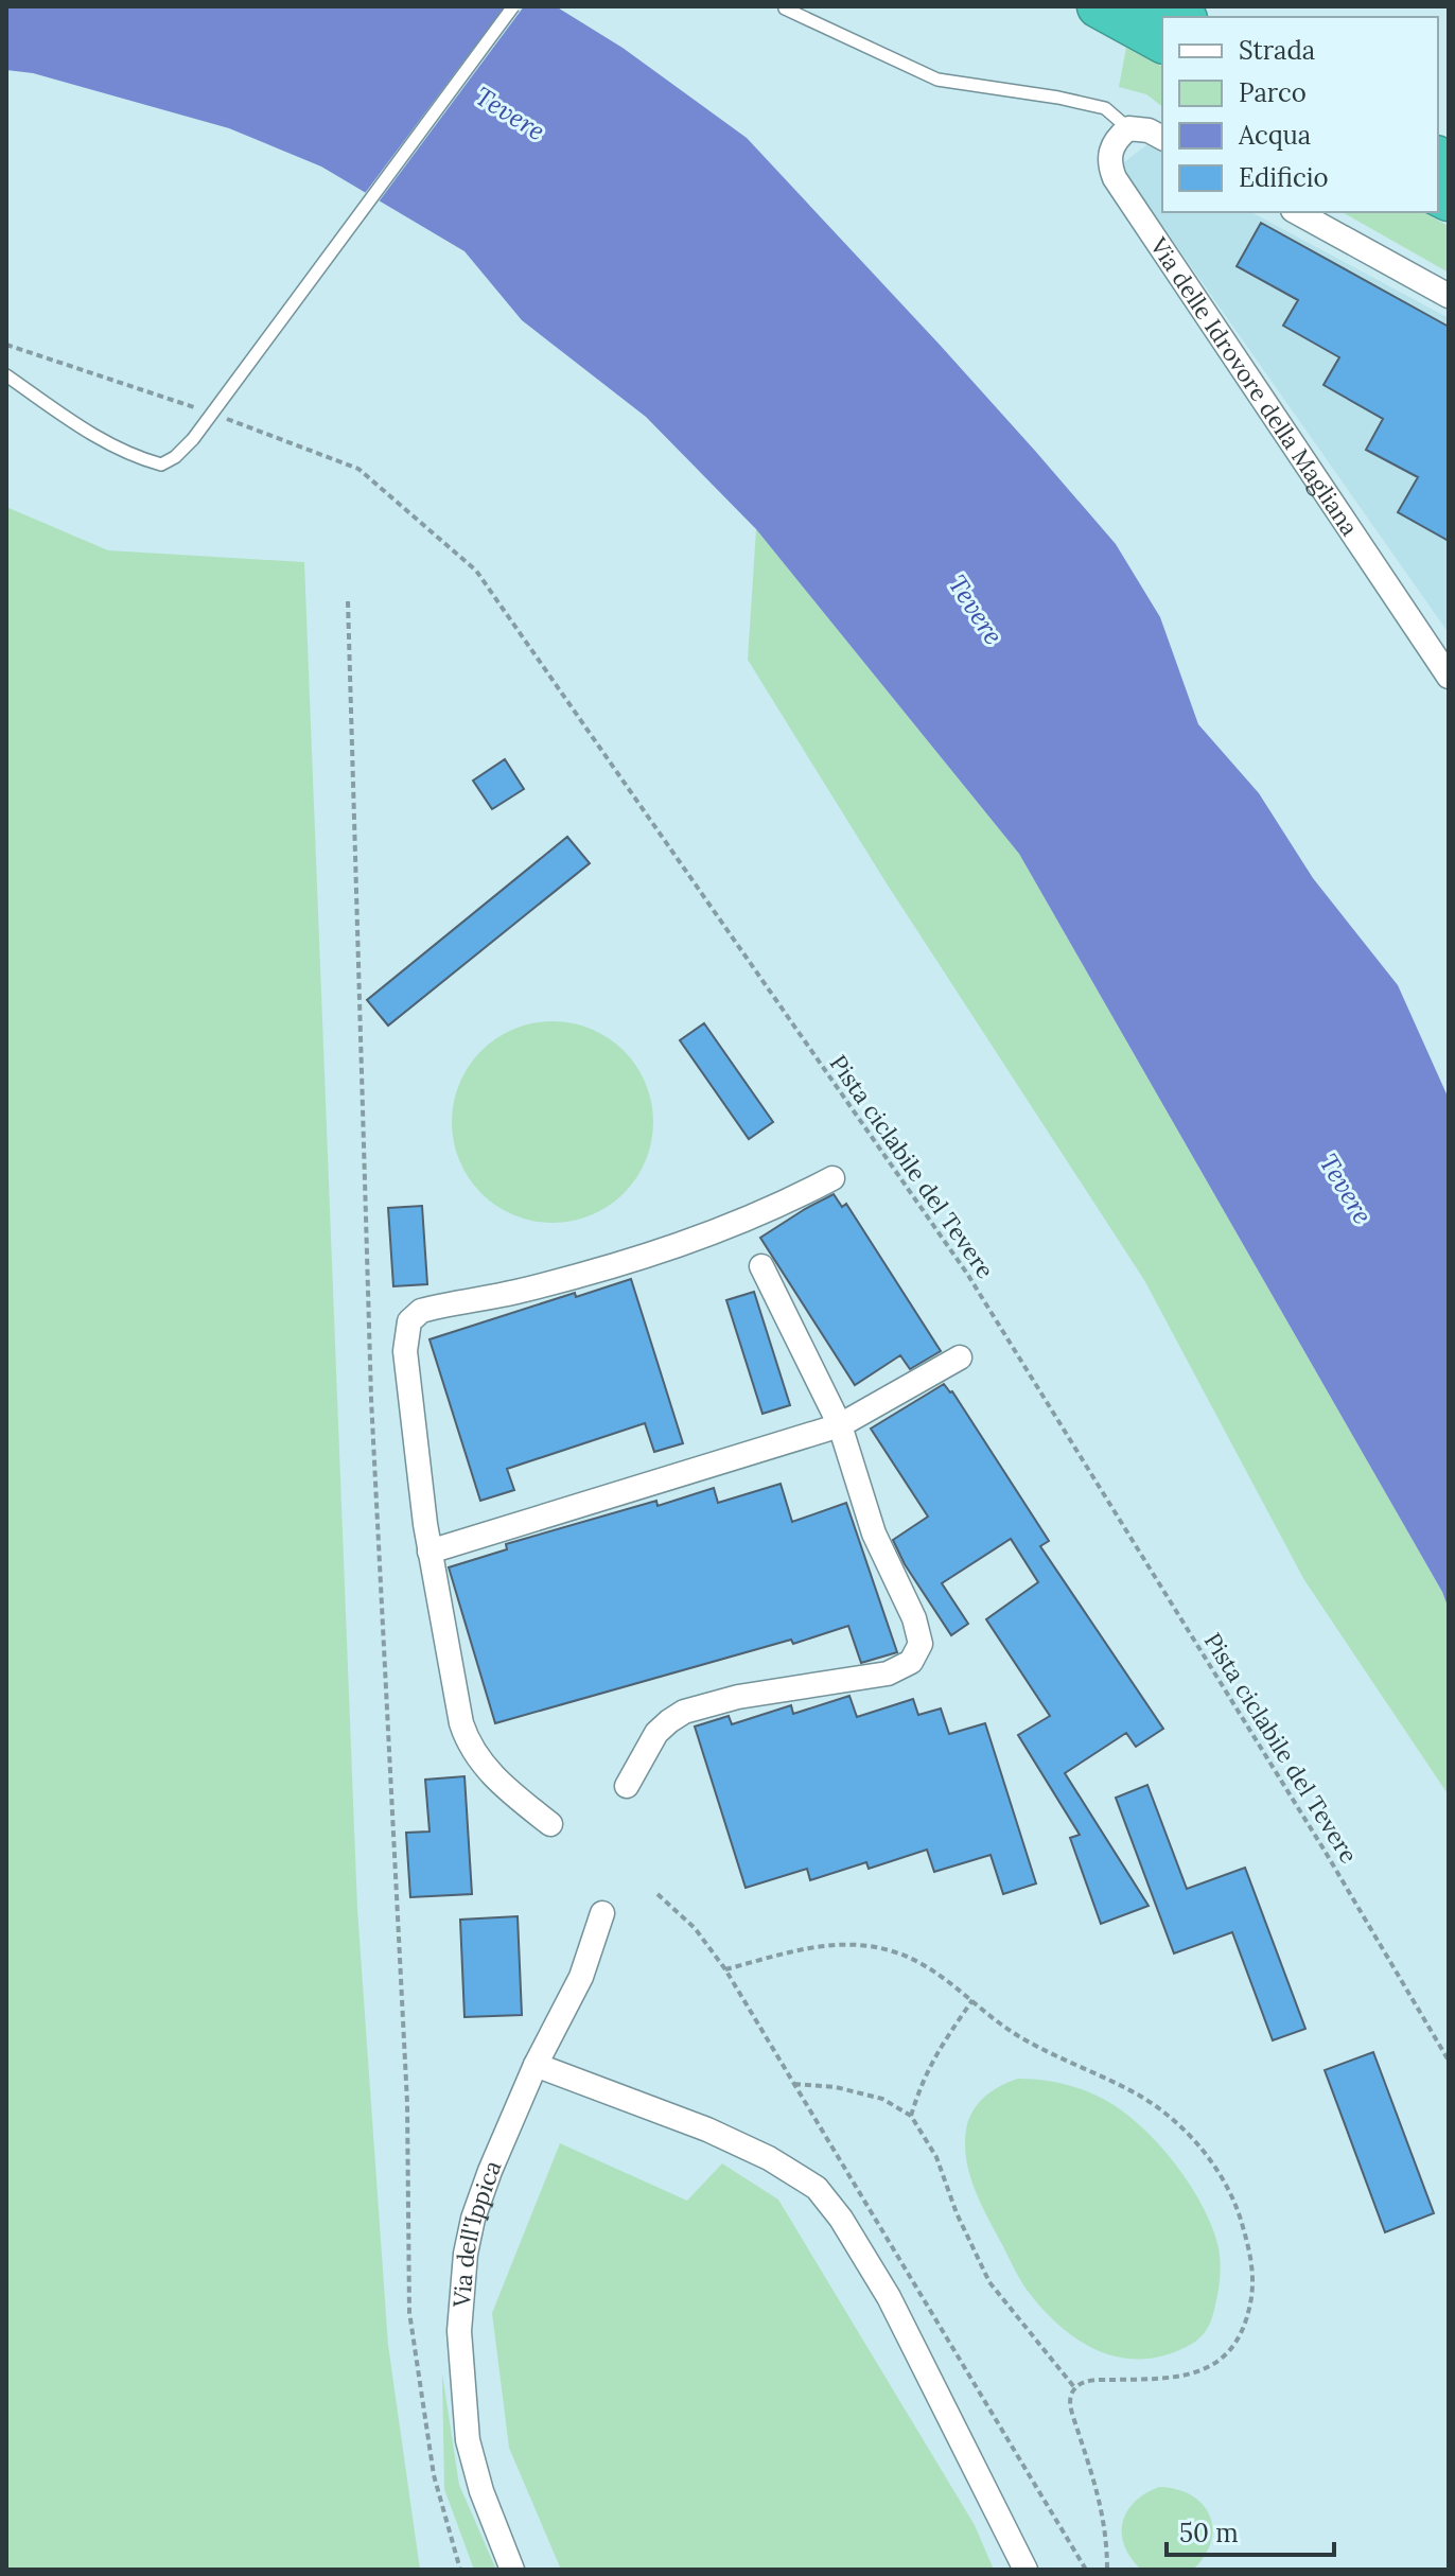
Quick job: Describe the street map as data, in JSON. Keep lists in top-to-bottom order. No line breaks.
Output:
{"streets":{"street":["Via delle Idrovore della Magliana","Via dell'Ippica"],"path":["Pista ciclabile del Tevere"]},"water":["Tevere"],"legend":["Strada","Parco","Acqua","Edificio"],"scale_bar":"50 m"}
